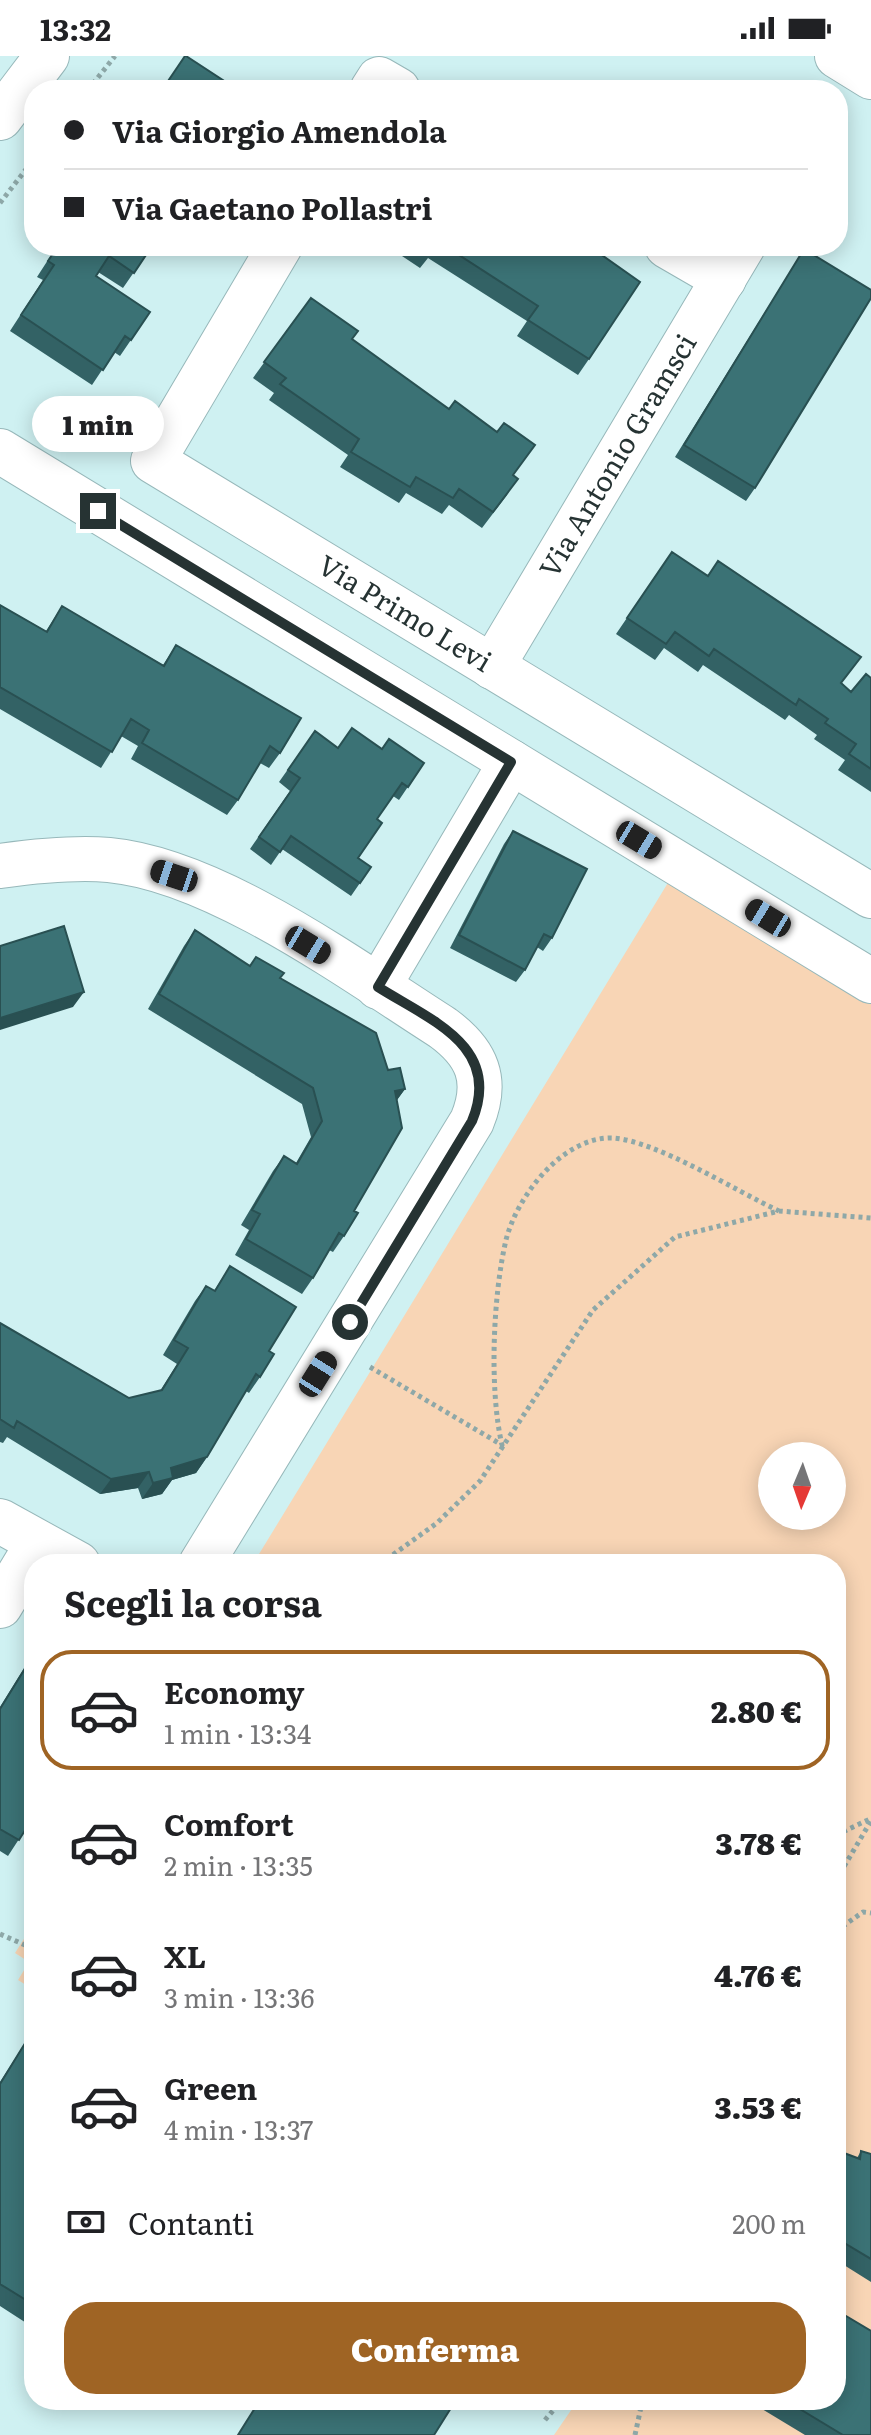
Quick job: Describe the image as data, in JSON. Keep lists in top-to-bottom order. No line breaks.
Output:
{"streets":{"street":["Via Antonio Gramsci","Via Primo Levi"]},"crossings":[["Via Antonio Gramsci","Via Primo Levi"]],"north":"bottom","page":{"status":"13:32","banner":["Via Giorgio Amendola","Via Gaetano Pollastri"],"bubble":"1 min","heading":"Scegli la corsa","list":[{"name":"Economy","note":"1 min · 13:34","value":"2.80 €"},{"name":"Comfort","note":"2 min · 13:35","value":"3.78 €"},{"name":"XL","note":"3 min · 13:36","value":"4.76 €"},{"name":"Green","note":"4 min · 13:37","value":"3.53 €"}],"pay":["Contanti","200 m"],"buttons":"Conferma"}}
